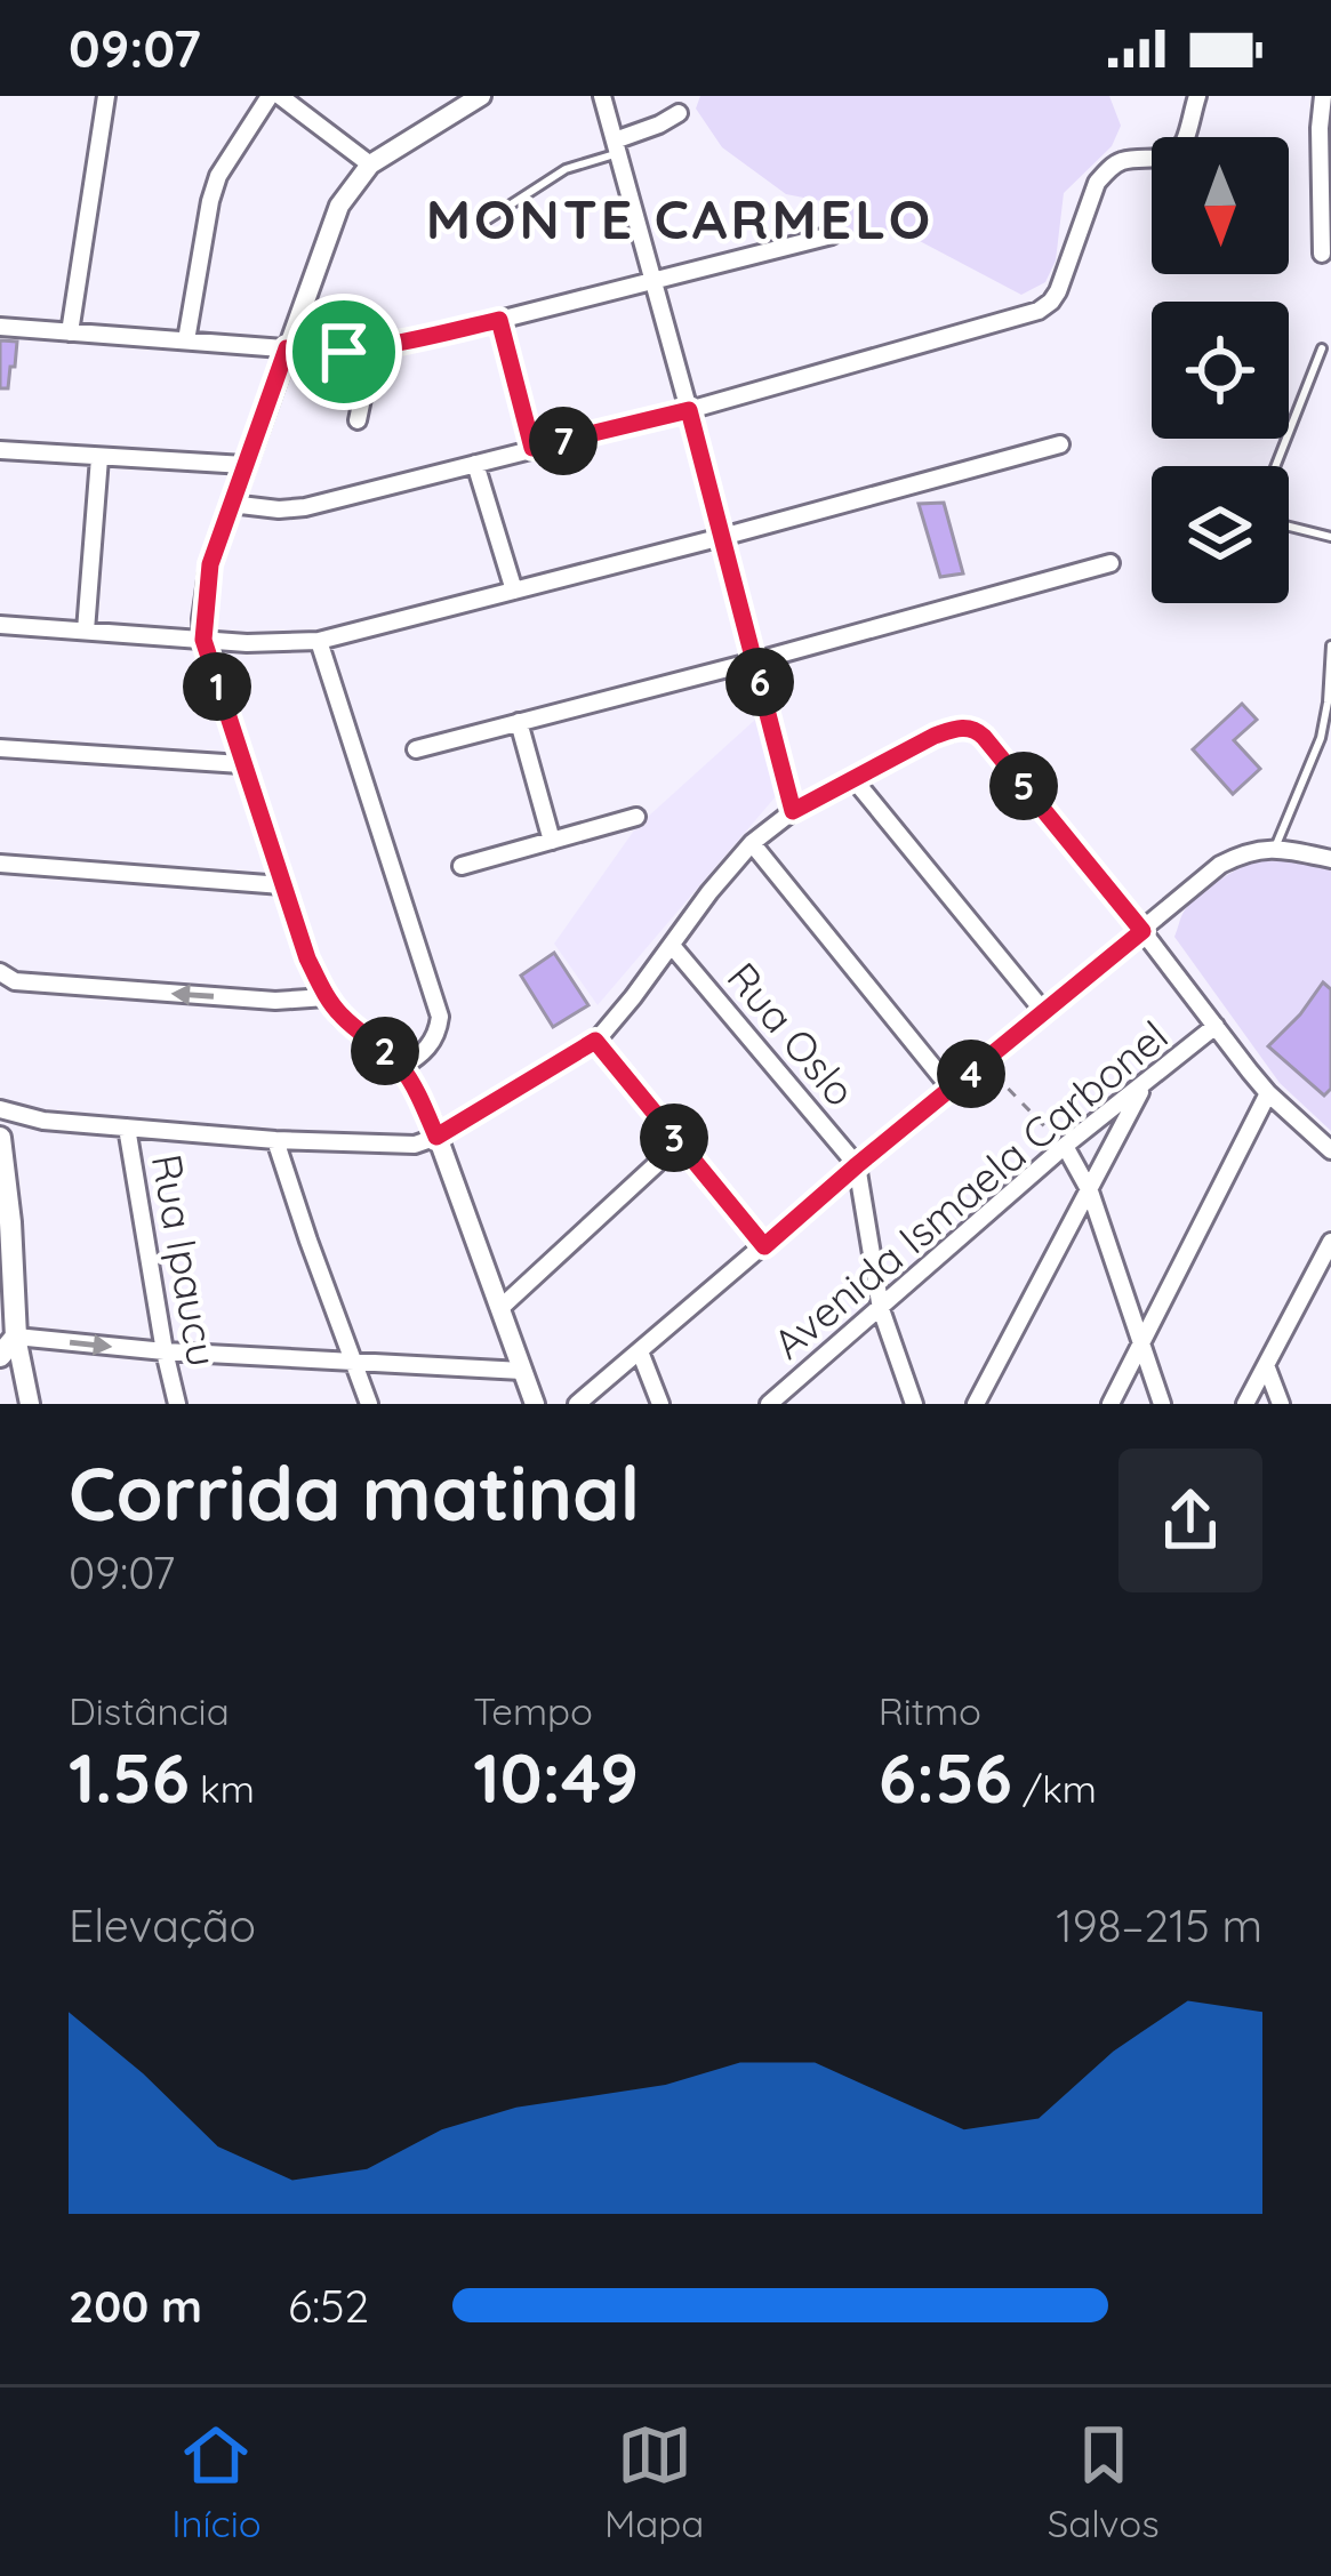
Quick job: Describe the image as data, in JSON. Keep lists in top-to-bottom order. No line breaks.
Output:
{"streets":{"street":["Rua Oslo","Avenida Ismaela Carbonel","Rua Ipaucu"]},"districts":["MONTE CARMELO"],"north":"bottom","page":{"status":"09:07","pins":["7","6","1","5","2","4","3"],"heading":["Corrida matinal","09:07"],"stats":[["Distância","1.56 km"],["Tempo","10:49"],["Ritmo","6:56 /km"]],"chart":["Elevação","198–215 m"],"list":[{"name":"200 m","note":"6:52"}],"tabs":["Início","Mapa","Salvos"]}}
